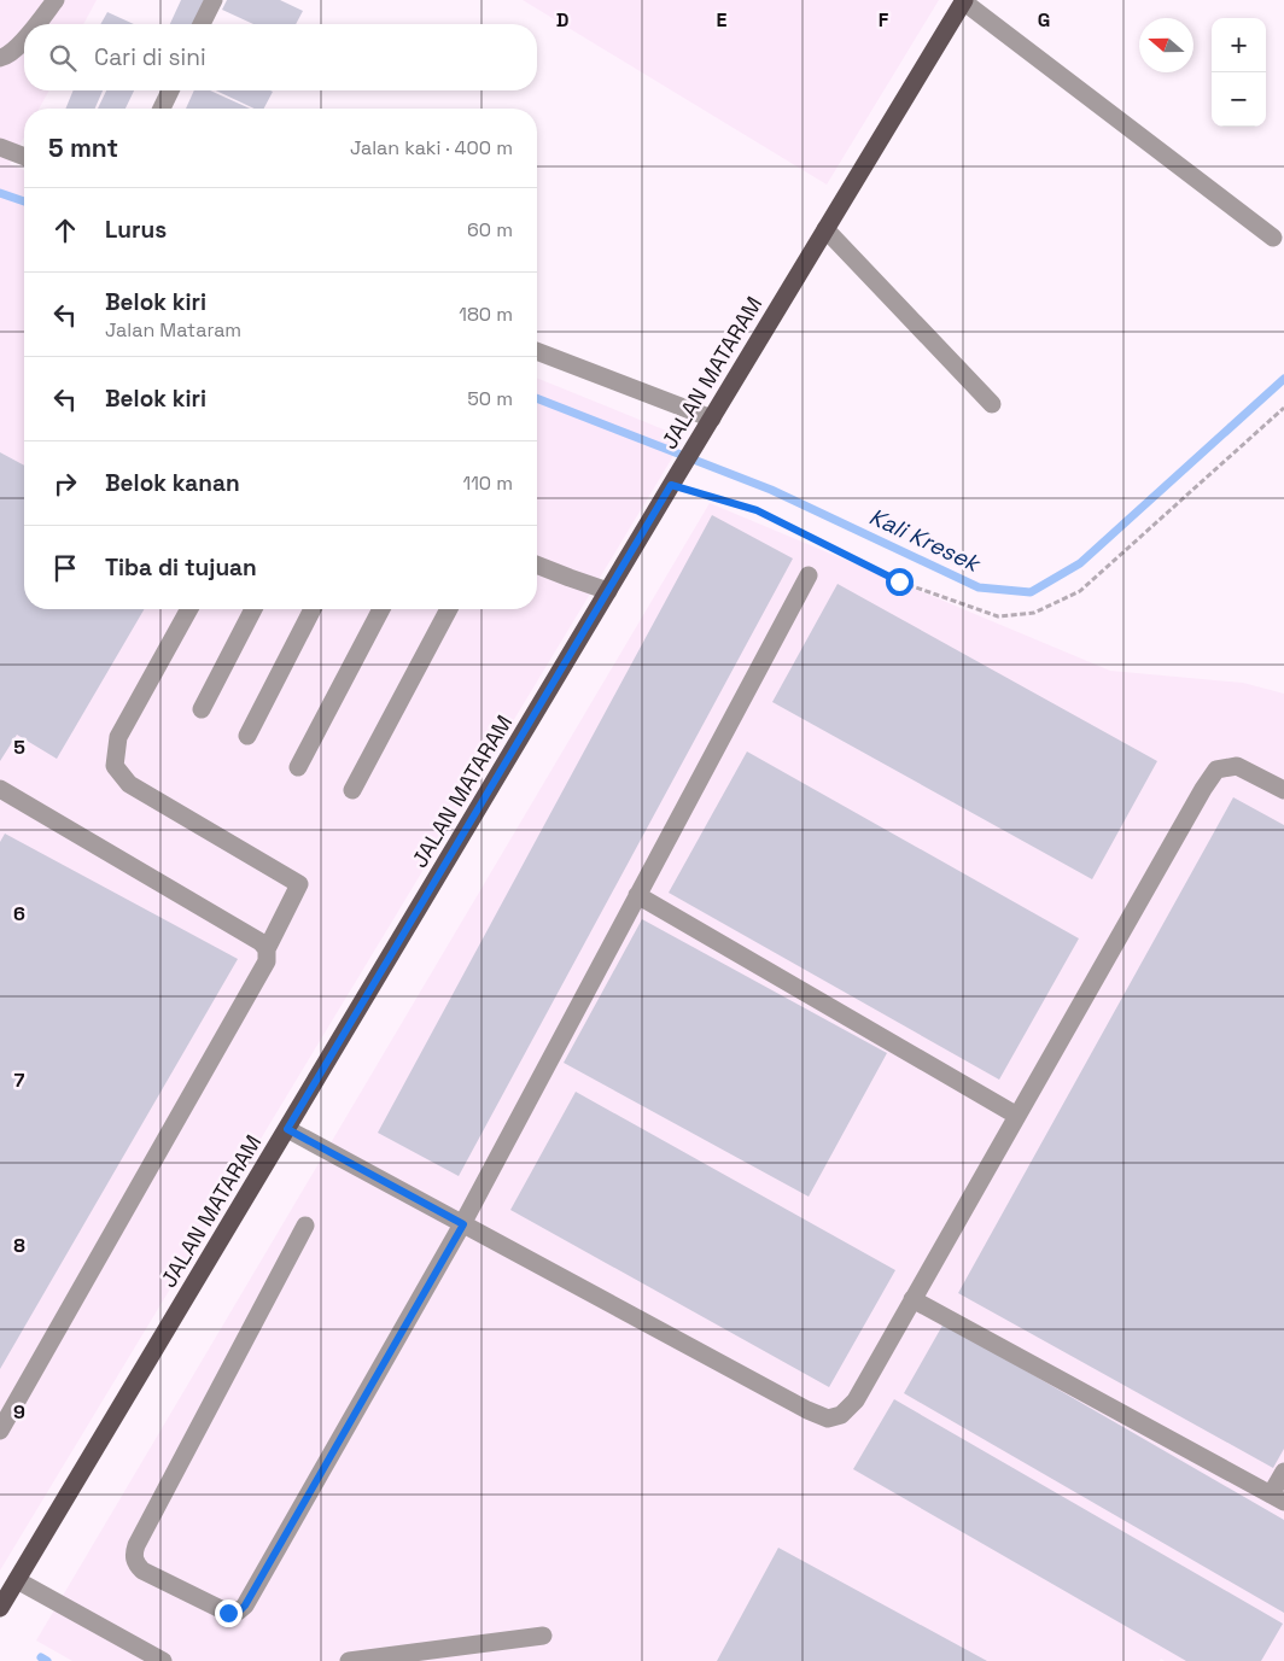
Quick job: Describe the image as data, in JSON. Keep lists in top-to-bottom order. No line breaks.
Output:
{"streets":{"main road":["JALAN MATARAM"]},"water":["Kali Kresek"],"north":"left","page":{"map_buttons":["+","−"],"search":"Cari di sini","heading":["5 mnt","Jalan kaki · 400 m"],"list":[["Lurus","60 m"],["Belok kiri","Jalan Mataram","180 m"],["Belok kiri","50 m"],["Belok kanan","110 m"],"Tiba di tujuan"]},"grid":{"columns":["D","E","F","G"],"rows":["5","6","7","8","9"]}}
